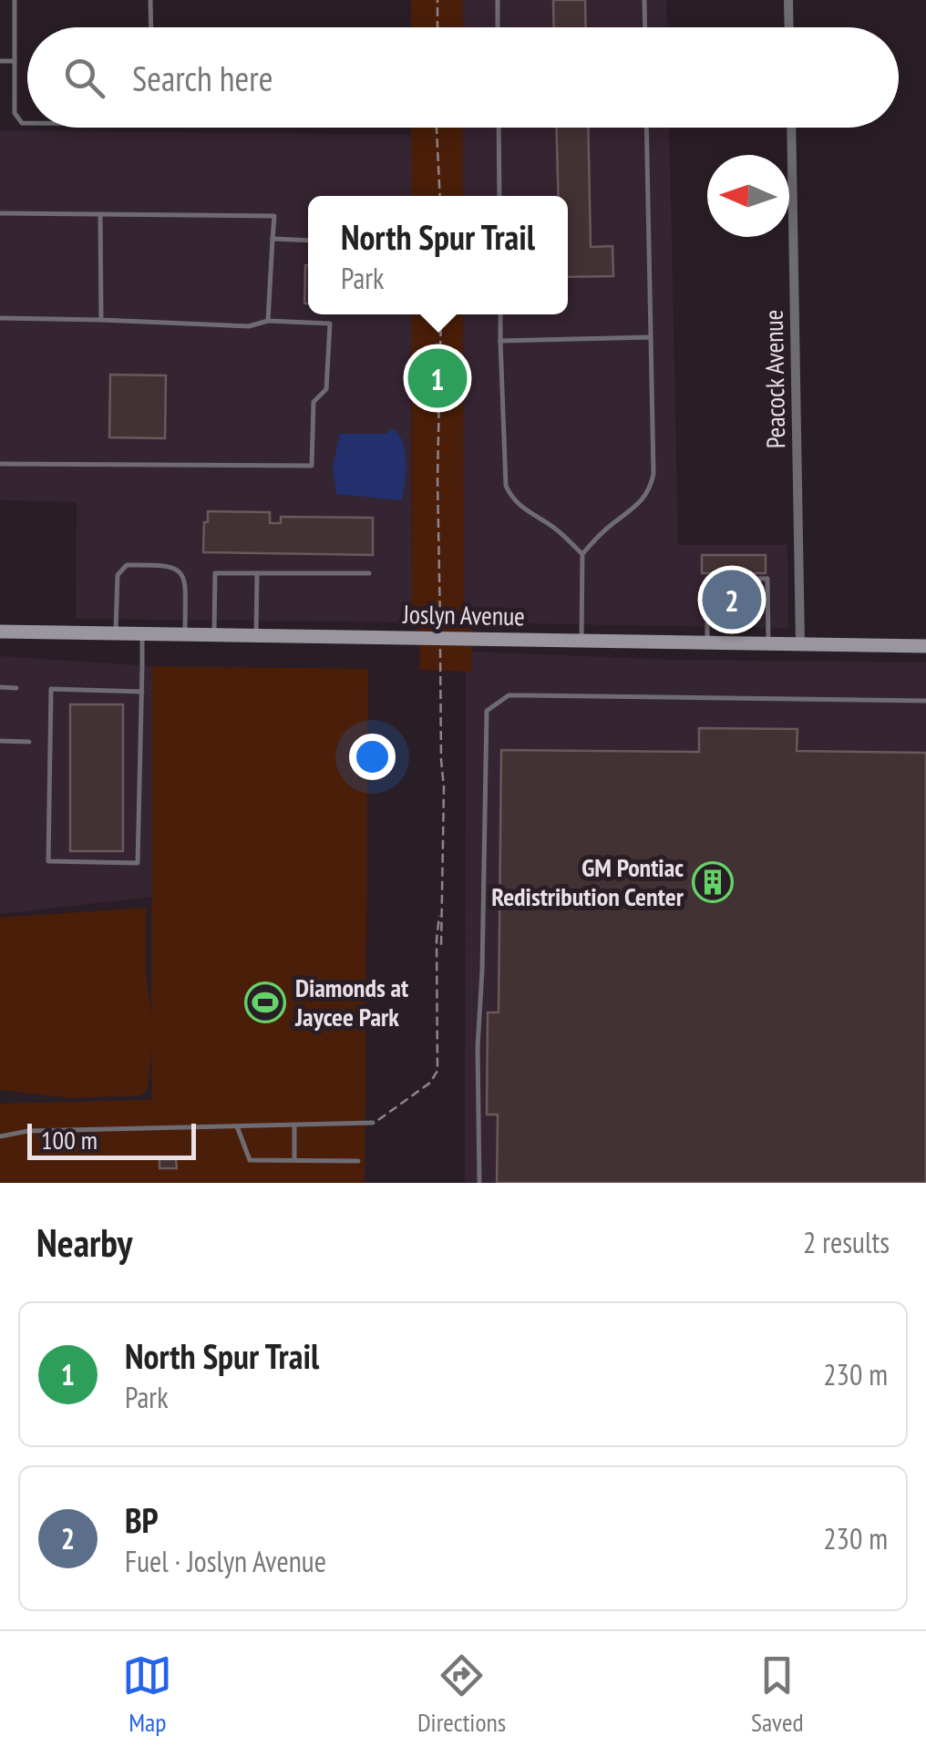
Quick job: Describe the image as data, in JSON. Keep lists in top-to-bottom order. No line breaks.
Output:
{"streets":{"main road":["Joslyn Avenue"],"street":["Peacock Avenue"]},"crossings":[["Peacock Avenue","Joslyn Avenue"]],"places":{"building":["GM Pontiac Redistribution Center"],"sports":["Diamonds at Jaycee Park"]},"scale_bar":"100 m","north":"left","page":{"search":"Search here","popup":["North Spur Trail","Park"],"pins":["1","2"],"scale":"100 m","heading":["Nearby","2 results"],"list":[{"mark":"1","name":"North Spur Trail","note":"Park","value":"230 m"},{"mark":"2","name":"BP","note":"Fuel · Joslyn Avenue","value":"230 m"}],"nav":["Map","Directions","Saved"]}}
